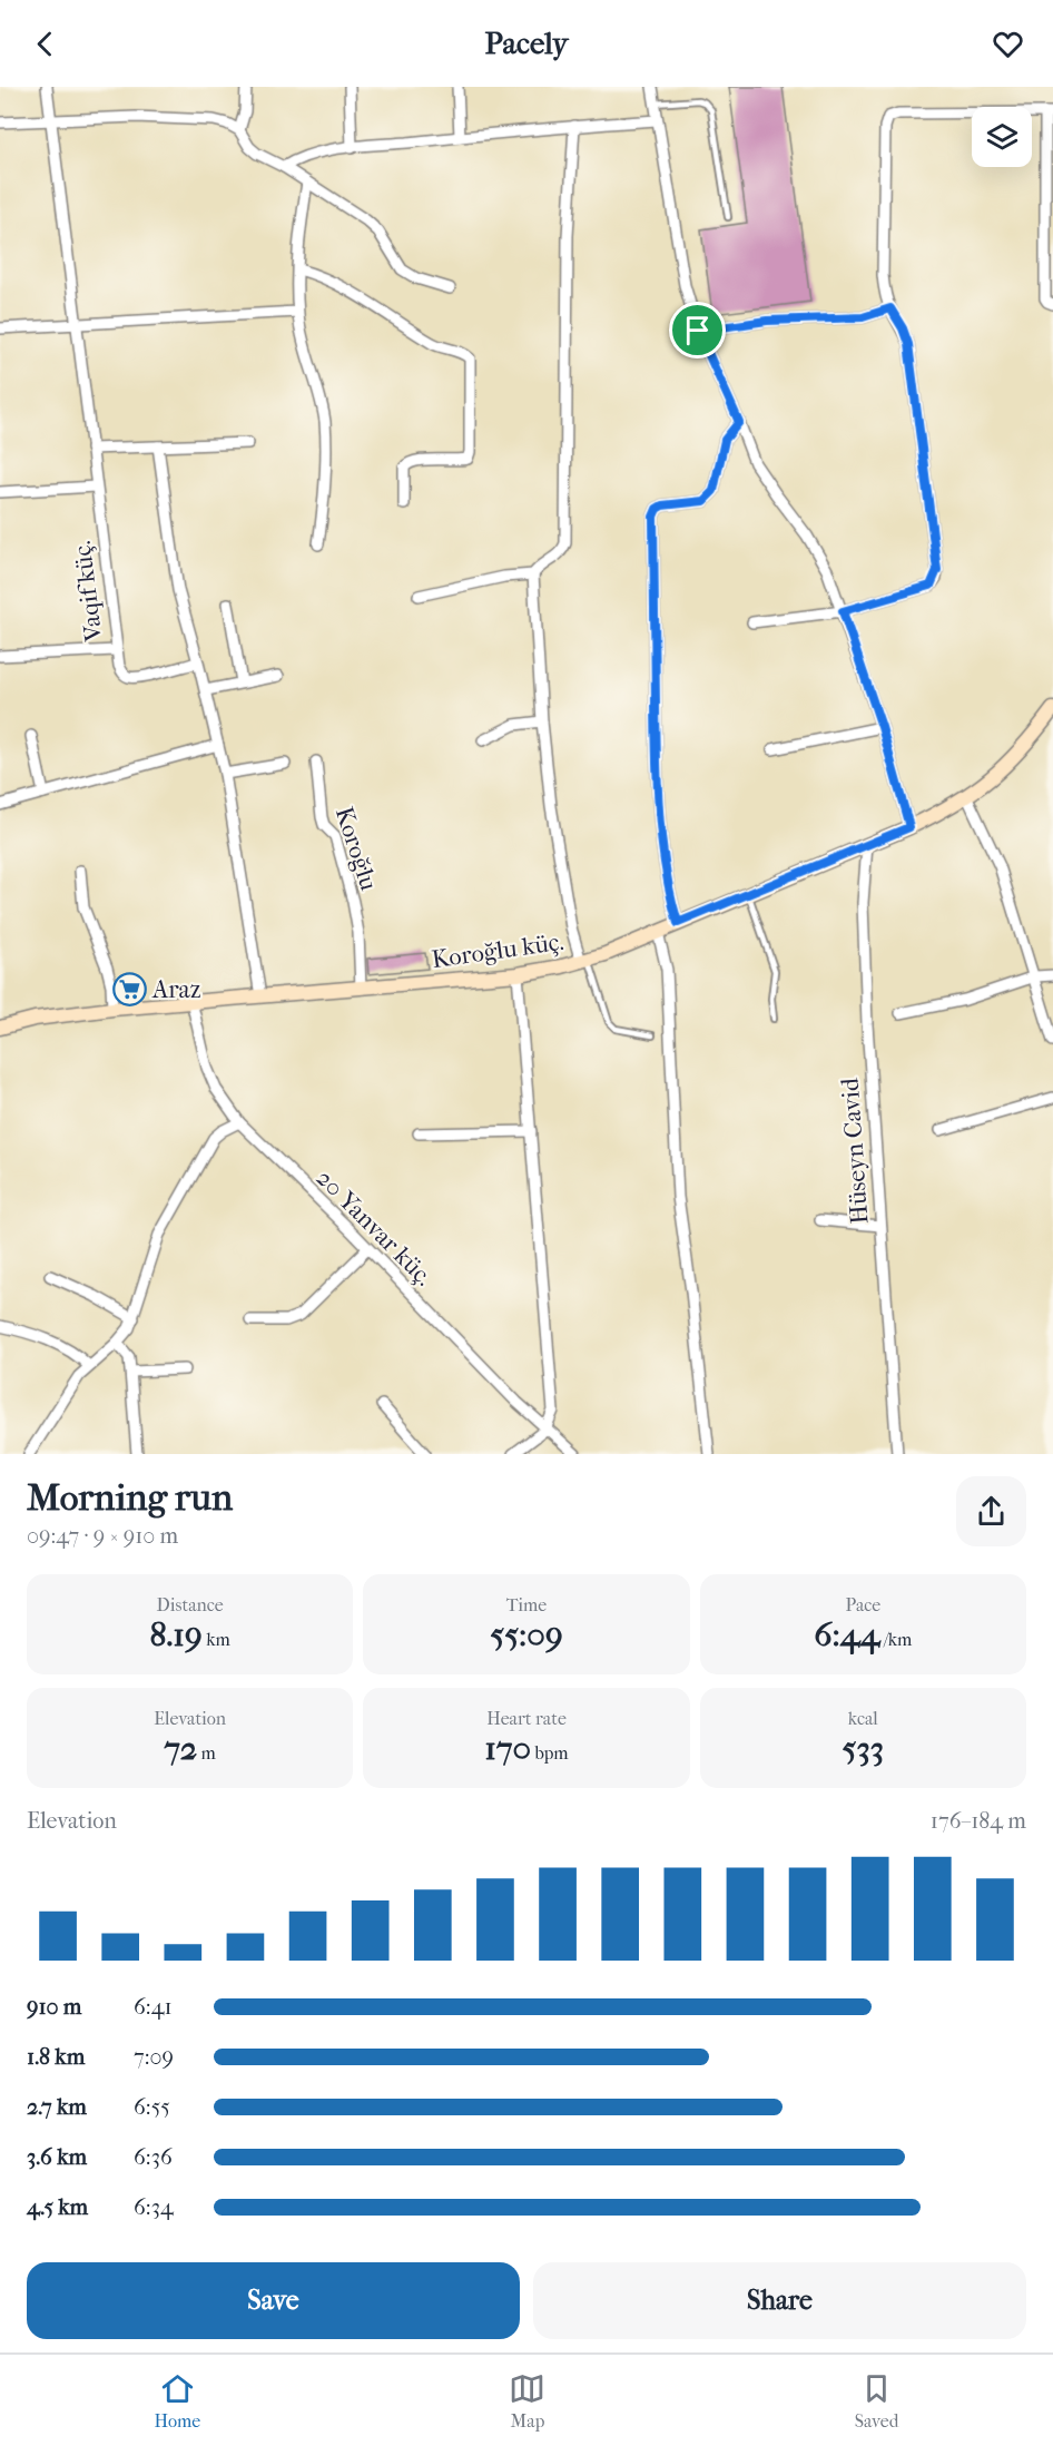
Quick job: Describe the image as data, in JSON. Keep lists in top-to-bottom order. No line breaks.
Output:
{"streets":{"street":["Vaqif küç.","Koroğlu","Koroğlu küç.","Hüseyn Cavid","20 Yanvar küç."]},"crossings":[["Koroğlu","Koroğlu küç."],["Koroğlu küç.","Hüseyn Cavid"],["Koroğlu küç.","20 Yanvar küç."]],"places":{"supermarket":["Araz"]},"page":{"header":"Pacely","heading":["Morning run","09:47 · 9 × 910 m"],"stats":[["Distance","8.19 km"],["Time","55:09"],["Pace","6:44 /km"],["Elevation","72 m"],["Heart rate","170 bpm"],["kcal","533"]],"chart":["Elevation","176–184 m"],"list":[{"name":"910 m","note":"6:41"},{"name":"1.8 km","note":"7:09"},{"name":"2.7 km","note":"6:55"},{"name":"3.6 km","note":"6:36"},{"name":"4.5 km","note":"6:34"}],"buttons":["Save","Share"],"tabs":["Home","Map","Saved"]}}
